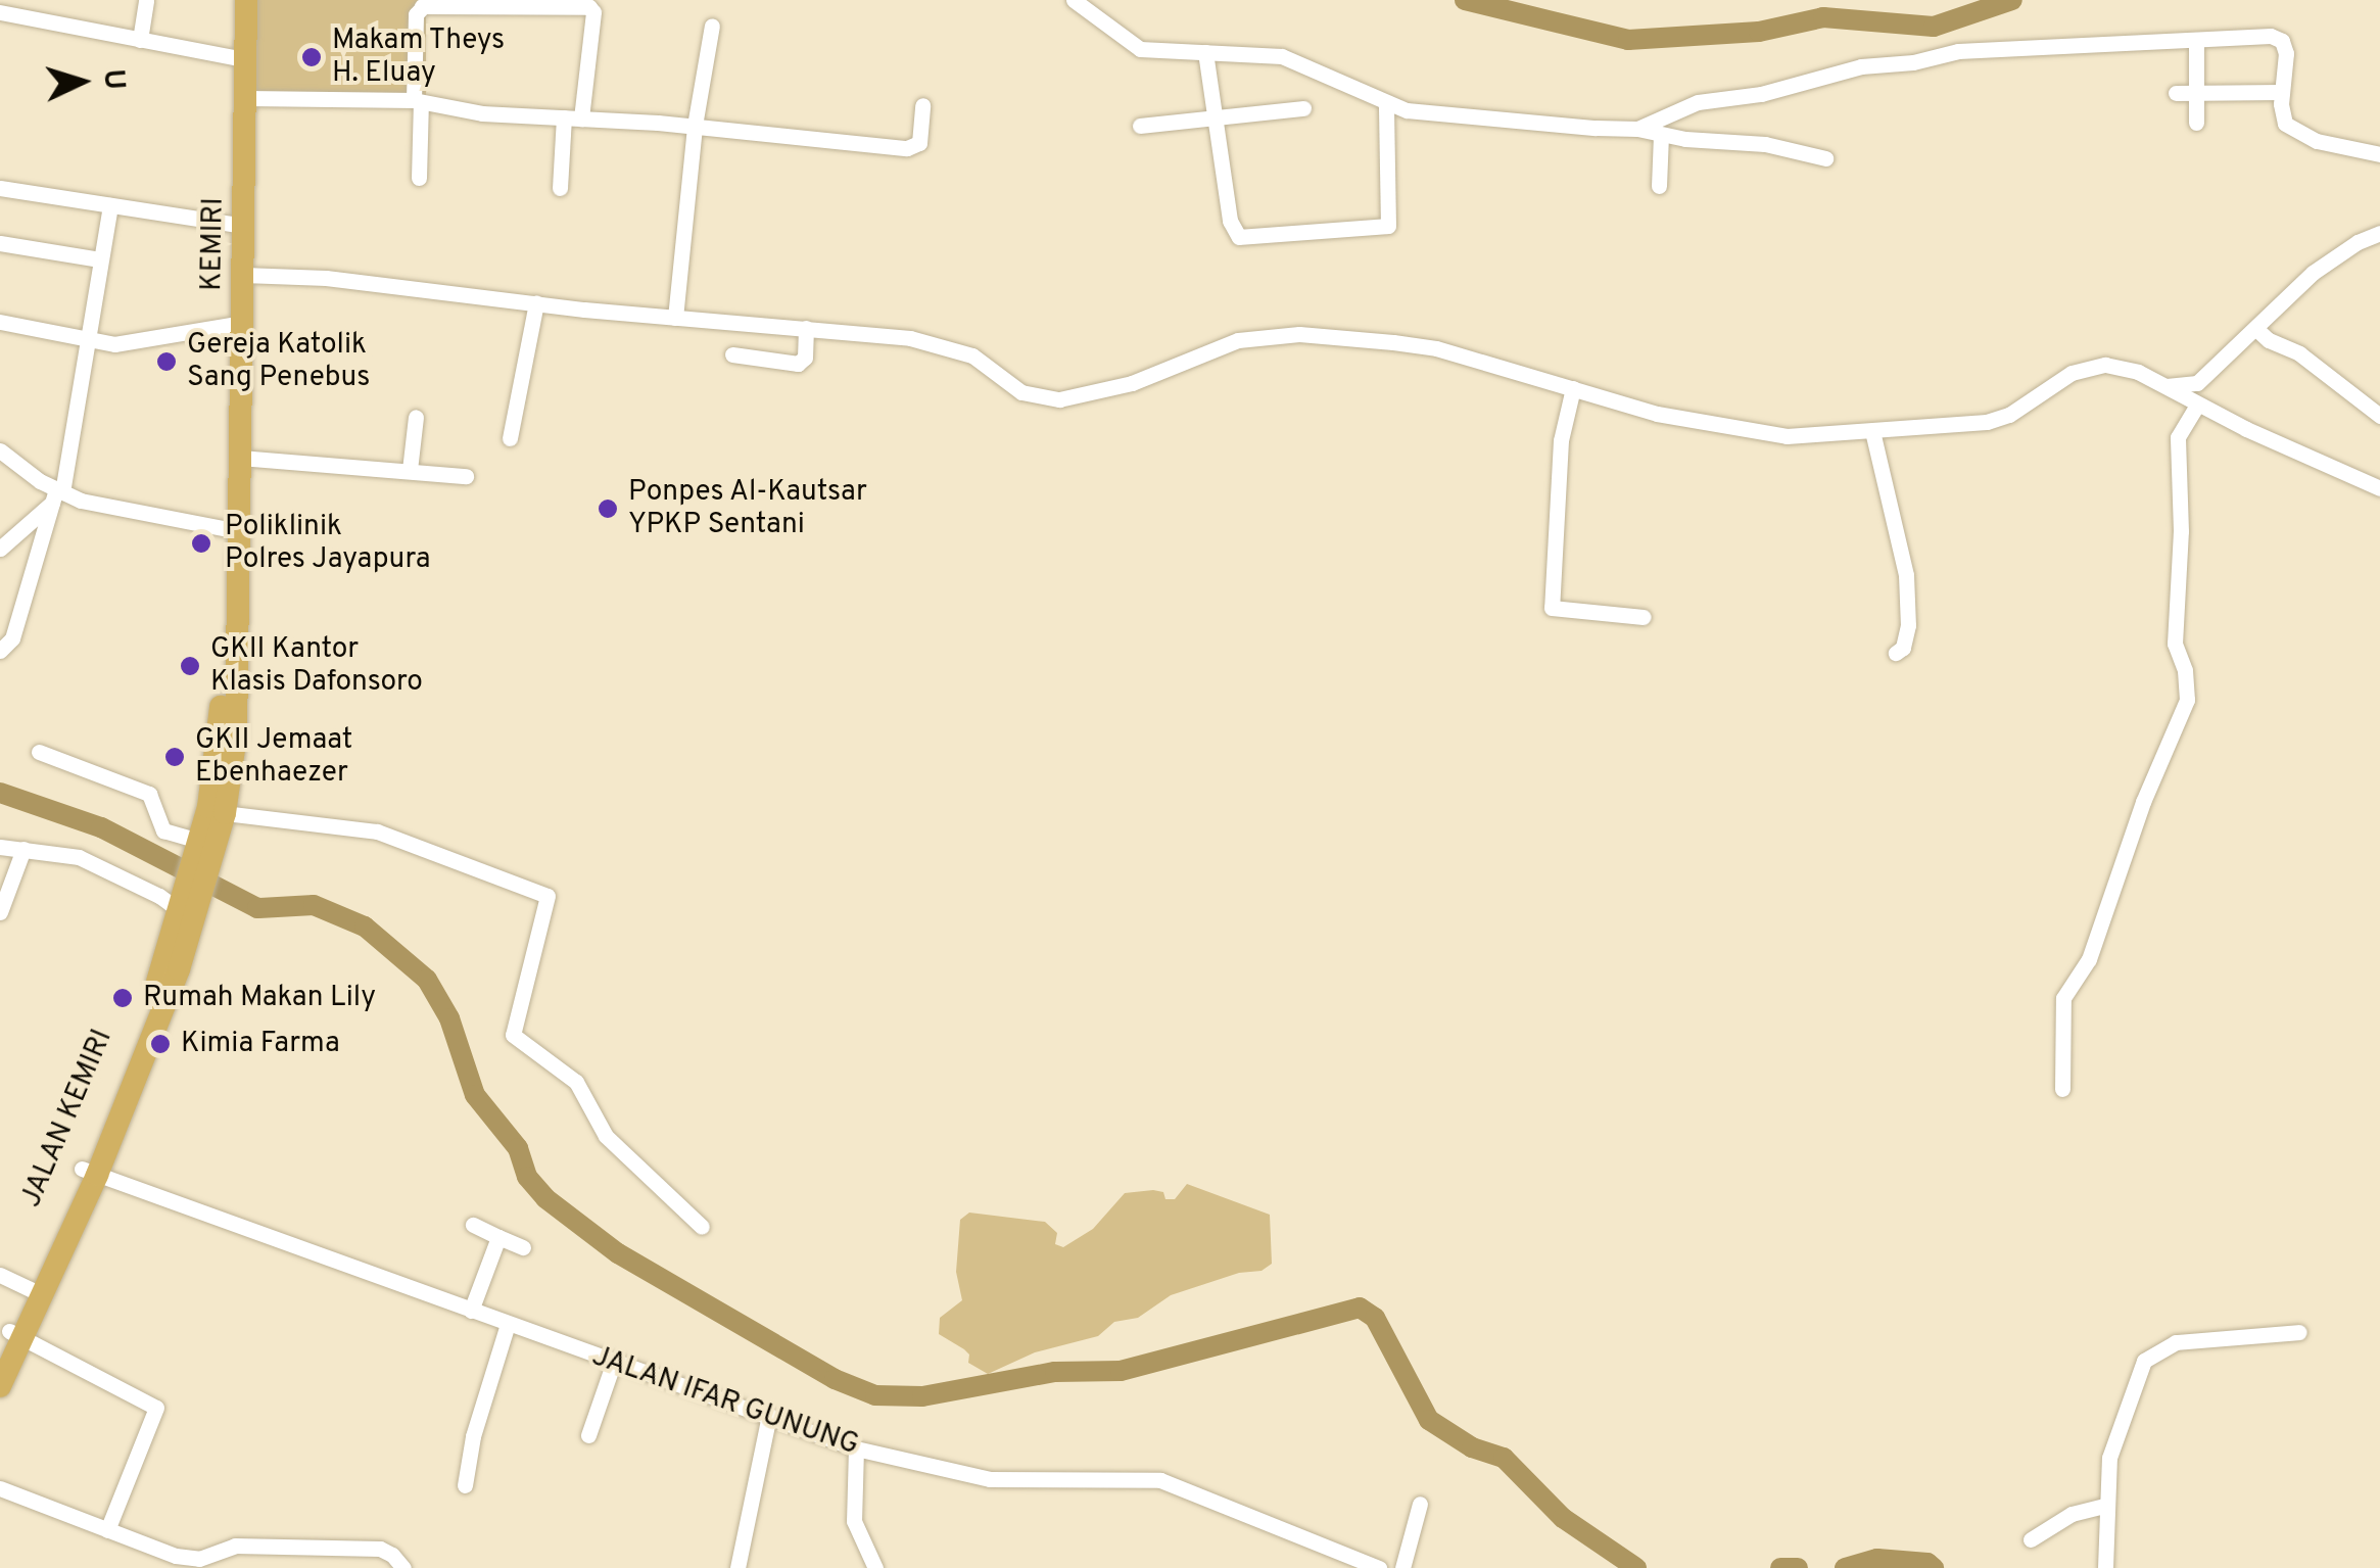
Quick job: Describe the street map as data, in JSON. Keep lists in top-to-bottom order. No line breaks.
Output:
{"streets":{"highway":["KEMIRI","JALAN KEMIRI"],"street":["JALAN IFAR GUNUNG"]},"crossings":[["JALAN KEMIRI","JALAN IFAR GUNUNG"]],"places":["Makam Theys H. Eluay","Gereja Katolik Sang Penebus","Ponpes Al-Kautsar YPKP Sentani","Poliklinik Polres Jayapura","GKII Kantor Klasis Dafonsoro","GKII Jemaat Ebenhaezer","Rumah Makan Lily","Kimia Farma"],"north":"right"}
